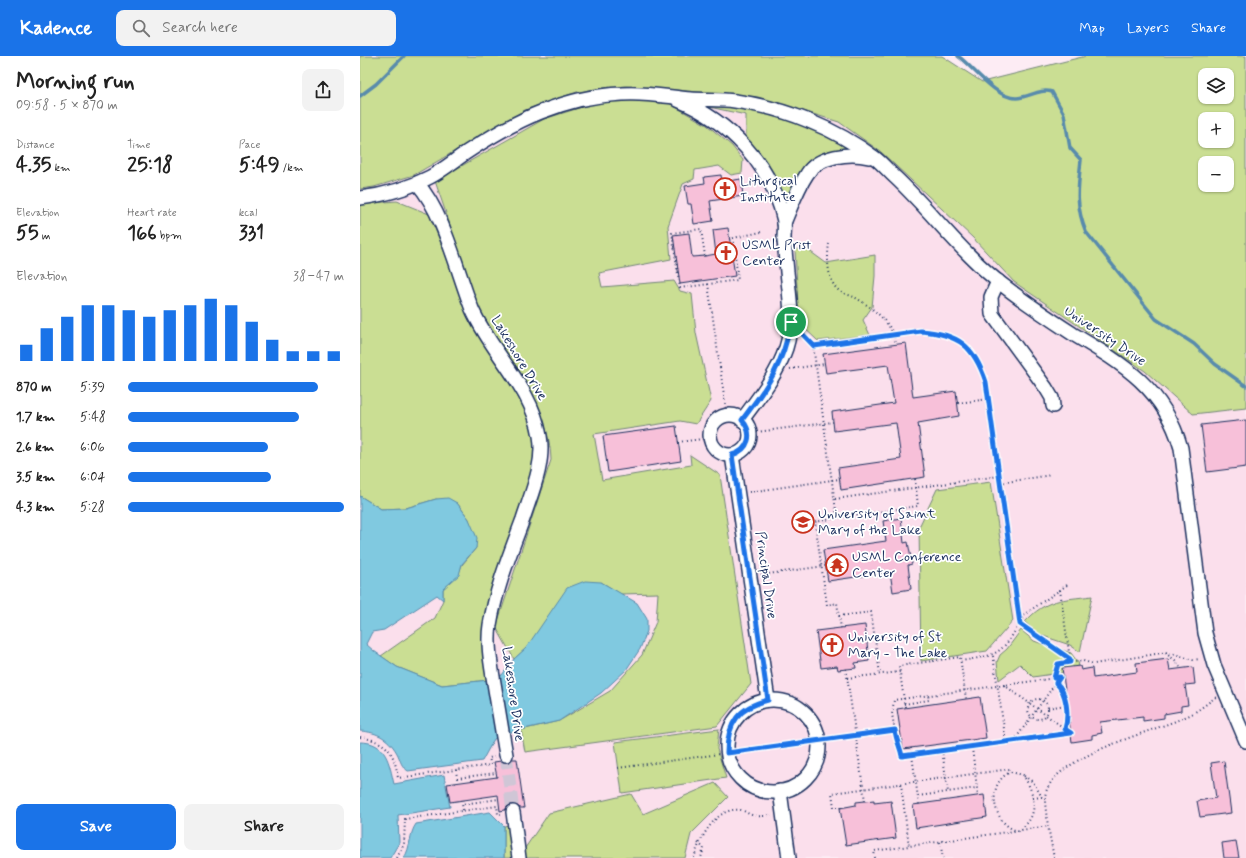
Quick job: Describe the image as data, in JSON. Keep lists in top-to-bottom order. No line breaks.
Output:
{"streets":{"lane":["University Drive","Lakeshore Drive","Principal Drive"]},"crossings":[["University Drive","Lakeshore Drive"]],"places":{"church":["Liturgical Institute","USML Prist Center","University of St Mary - The Lake"],"school or university":["University of Saint Mary of the Lake"],"temple":["USML Conference Center"]},"page":{"header":"Kadence","search":"Search here","nav":["Map","Layers","Share"],"heading":["Morning run","09:58 · 5 × 870 m"],"map_buttons":["+","−"],"stats":[["Distance","4.35 km"],["Time","25:18"],["Pace","5:49 /km"],["Elevation","55 m"],["Heart rate","166 bpm"],["kcal","331"]],"chart":["Elevation","38–47 m"],"list":[{"name":"870 m","note":"5:39"},{"name":"1.7 km","note":"5:48"},{"name":"2.6 km","note":"6:06"},{"name":"3.5 km","note":"6:04"},{"name":"4.3 km","note":"5:28"}],"buttons":["Save","Share"]}}
